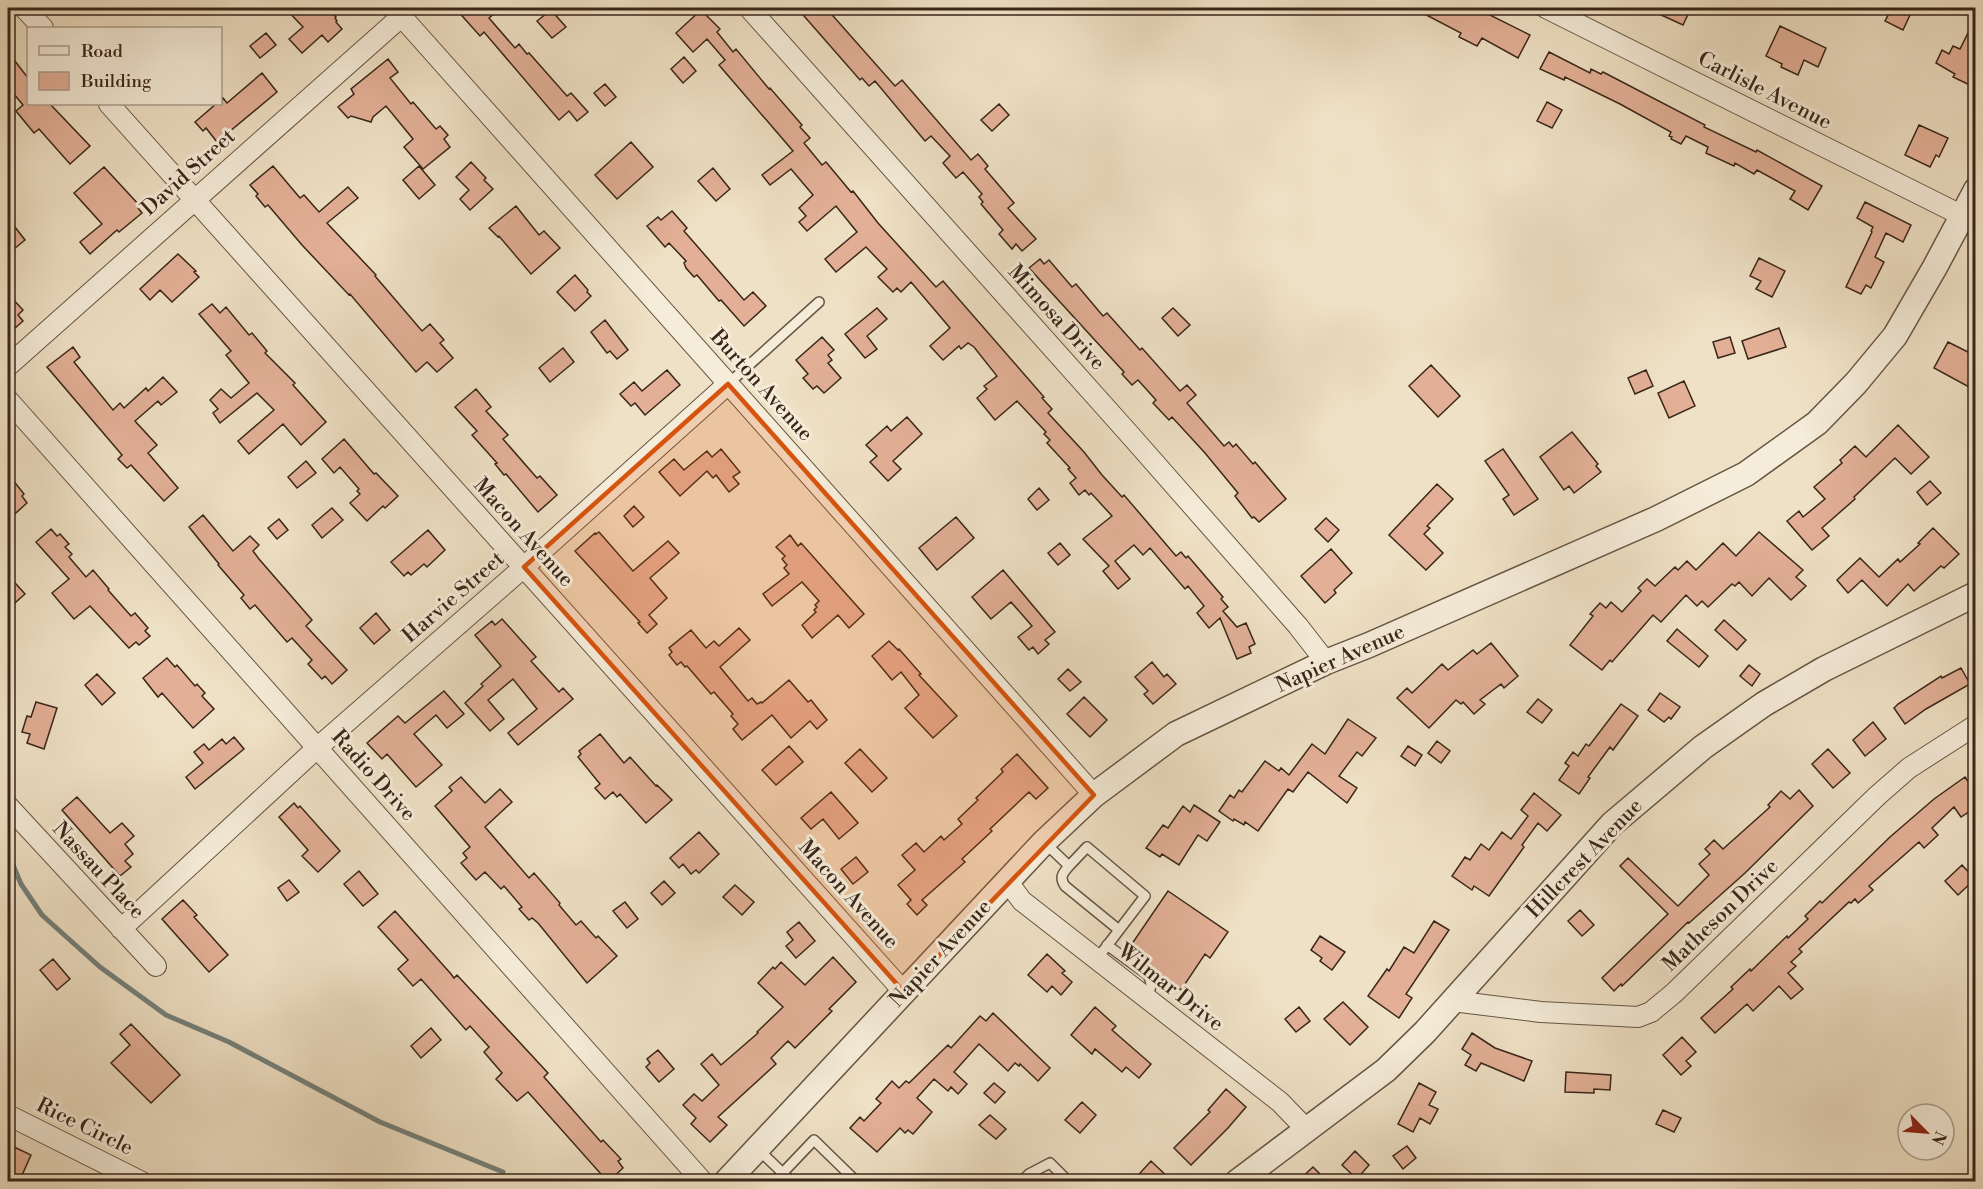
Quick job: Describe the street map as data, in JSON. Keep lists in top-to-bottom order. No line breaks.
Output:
{"streets":{"street":["Carlisle Avenue","David Street","Mimosa Drive","Burton Avenue","Macon Avenue","Harvie Street","Napier Avenue","Radio Drive","Hillcrest Avenue","Nassau Place","Matheson Drive","Wilmar Drive","Rice Circle"]},"crossings":[["Carlisle Avenue","Napier Avenue"],["David Street","Burton Avenue"],["David Street","Macon Avenue"],["Mimosa Drive","Napier Avenue"],["Burton Avenue","Harvie Street"],["Burton Avenue","Napier Avenue"],["Macon Avenue","Harvie Street"],["Macon Avenue","Napier Avenue"],["Harvie Street","Radio Drive"],["Harvie Street","Nassau Place"],["Napier Avenue","Wilmar Drive"],["Hillcrest Avenue","Matheson Drive"],["Hillcrest Avenue","Wilmar Drive"]],"legend":["Road","Building"],"north":"bottom right"}
